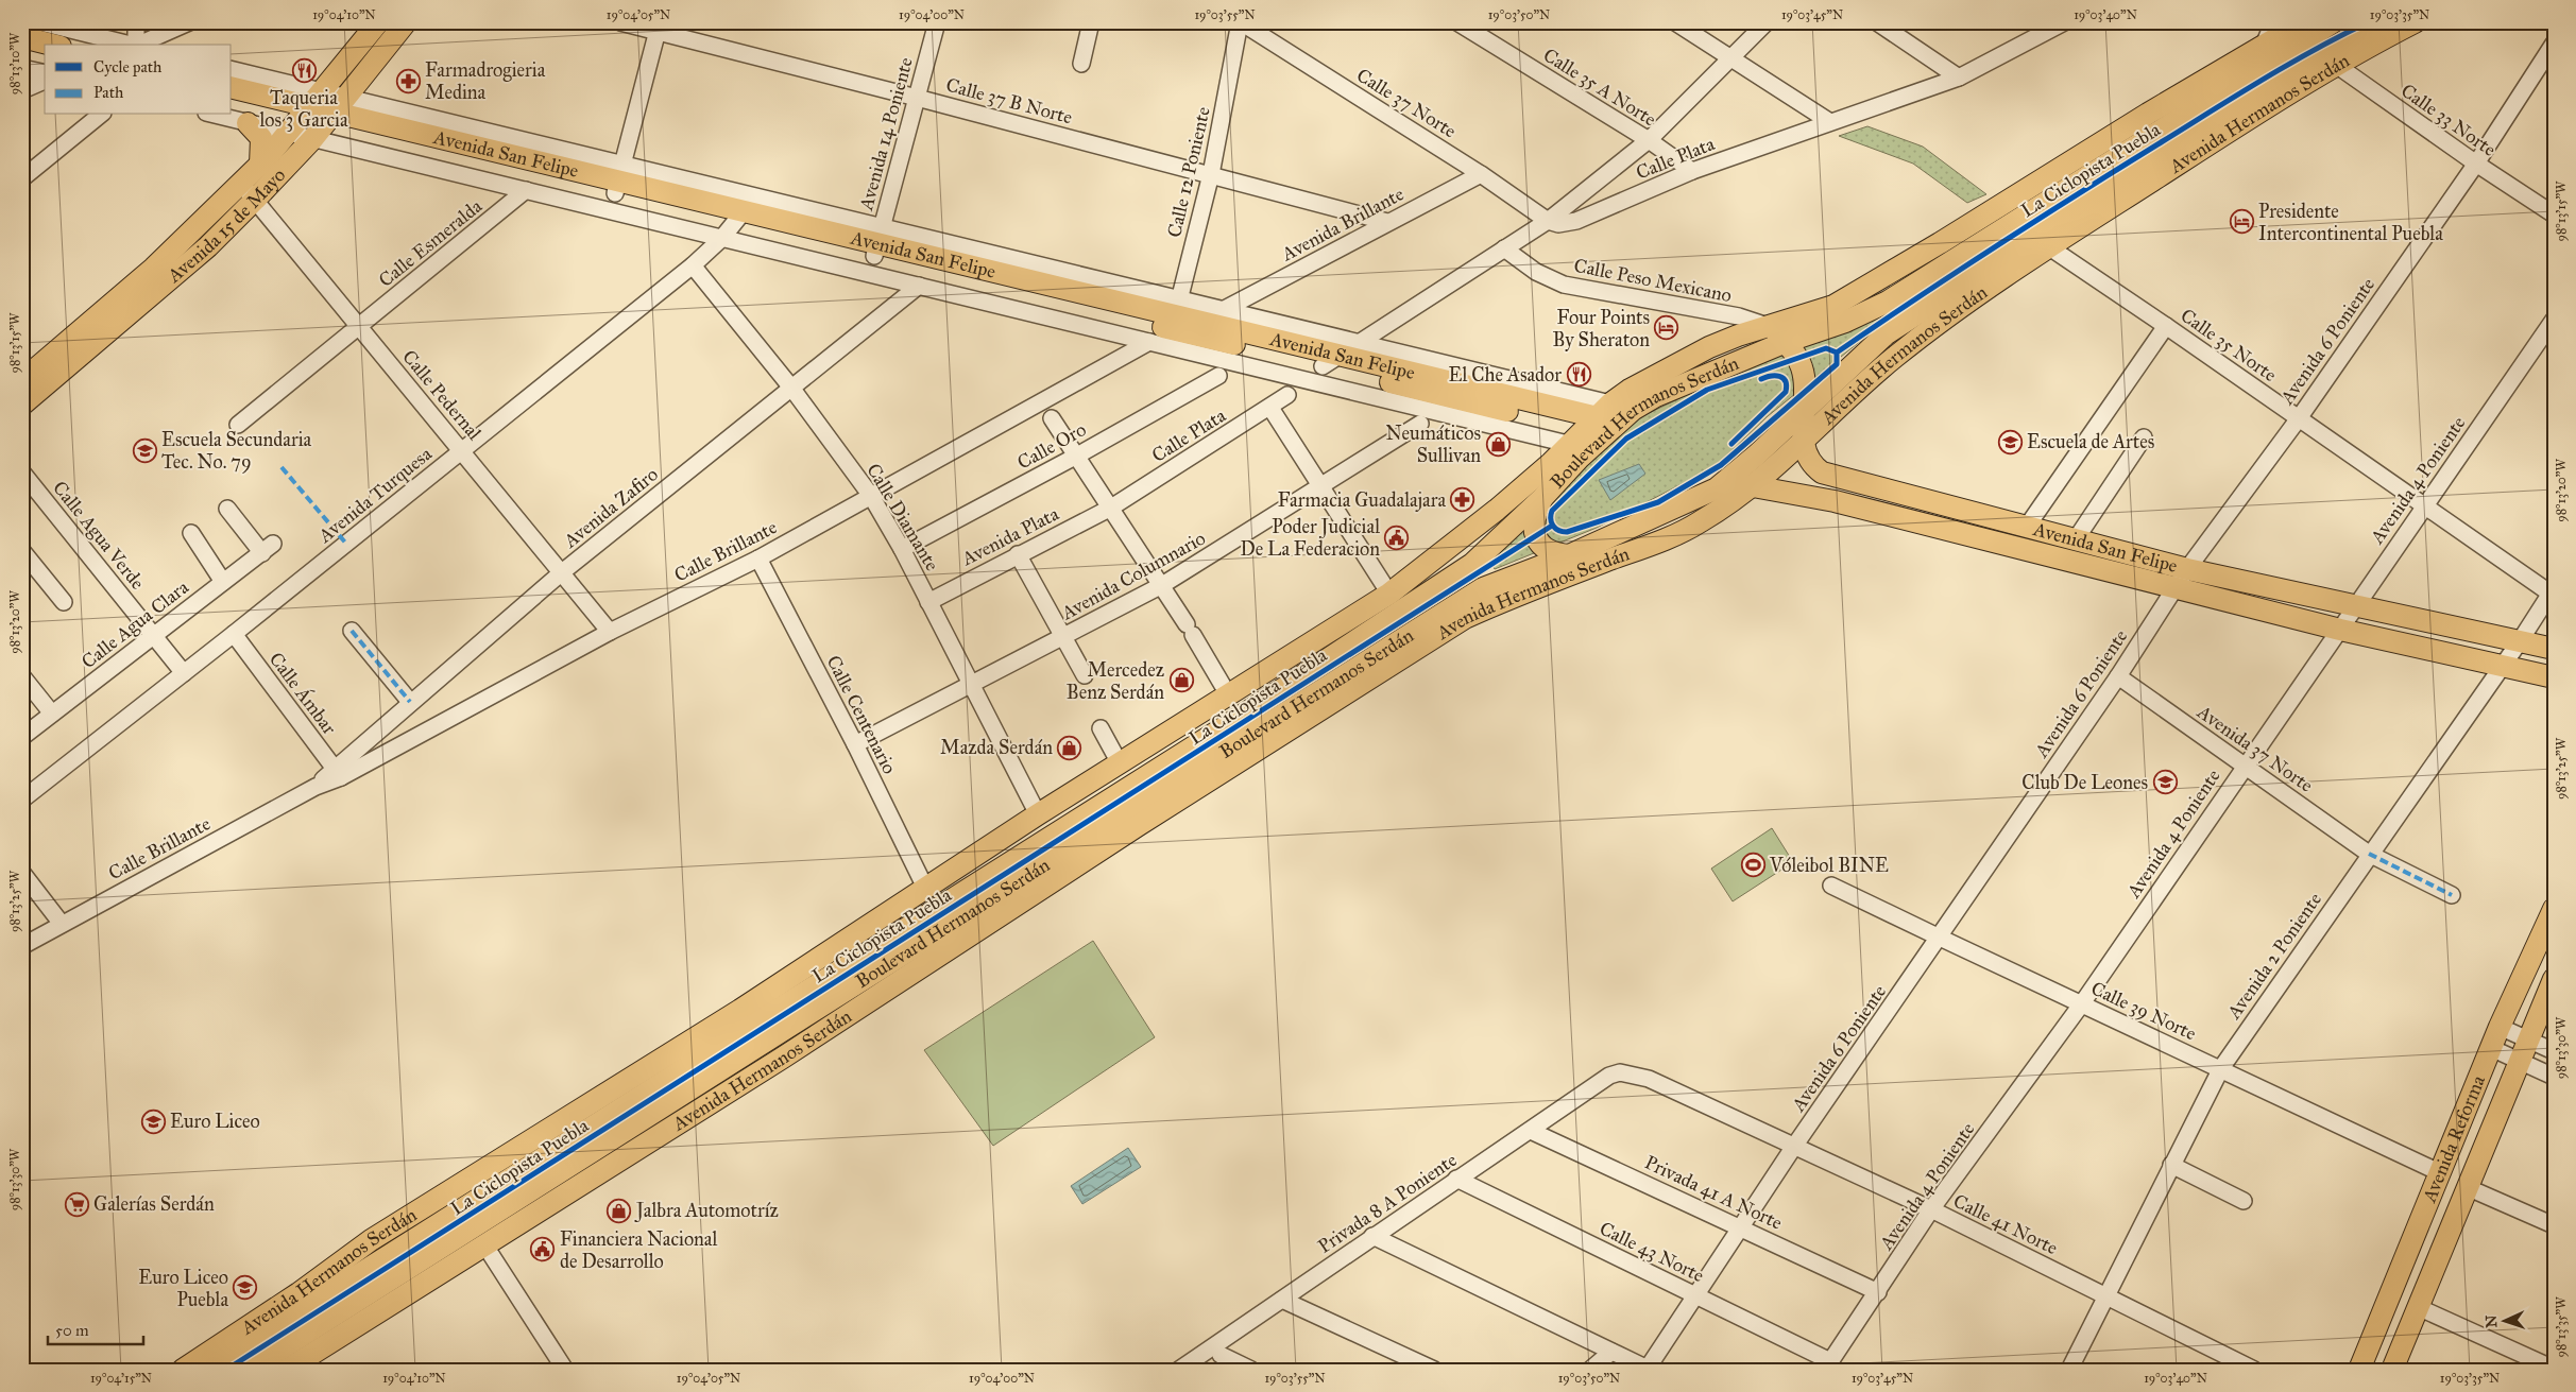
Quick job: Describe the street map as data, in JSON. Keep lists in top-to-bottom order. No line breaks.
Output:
{"streets":{"main road":["Avenida Hermanos Serdán","Avenida San Felipe","Avenida 15 de Mayo","Boulevard Hermanos Serdán","Avenida Reforma"],"street":["Calle 35 A Norte","Calle 37 B Norte","Calle 37 Norte","Calle 33 Norte","Avenida 14 Poniente","Calle Plata","Calle 12 Poniente","Avenida Brillante","Calle Esmeralda","Calle Peso Mexicano","Avenida 6 Poniente","Calle 35 Norte","Calle Pedernal","Calle Oro","Avenida 4 Poniente","Avenida Turquesa","Avenida Zafiro","Calle Diamante","Calle Agua Verde","Avenida Plata","Calle Brillante","Avenida Columnario","Calle Agua Clara","Calle Ámbar","Calle Centenario","Avenida 37 Norte","Avenida 2 Poniente","Calle 39 Norte","Privada 41 A Norte","Privada 8 A Poniente","Calle 41 Norte","Calle 43 Norte"],"cycle path":["La Ciclopista Puebla"]},"crossings":[["Calle 35 A Norte","Calle Plata"],["Calle 37 B Norte","Avenida 14 Poniente"],["Calle 37 B Norte","Calle 12 Poniente"],["Calle 37 B Norte","Avenida Brillante"],["Calle 37 Norte","Calle Plata"],["Calle 37 Norte","Calle 12 Poniente"],["Calle 37 Norte","Avenida Brillante"],["Avenida Hermanos Serdán","Calle 33 Norte"],["Avenida Hermanos Serdán","Avenida San Felipe"],["Avenida Hermanos Serdán","Calle Peso Mexicano"],["Avenida Hermanos Serdán","Calle 35 Norte"],["Avenida Hermanos Serdán","Boulevard Hermanos Serdán"],["Avenida Hermanos Serdán","Calle Diamante"],["Avenida Hermanos Serdán","Calle Centenario"],["Calle 33 Norte","Avenida 6 Poniente"],["Calle 33 Norte","Boulevard Hermanos Serdán"],["Avenida 14 Poniente","Avenida San Felipe"],["Avenida San Felipe","Calle 12 Poniente"],["Avenida San Felipe","Avenida Brillante"],["Avenida San Felipe","Avenida 15 de Mayo"],["Avenida San Felipe","Calle Esmeralda"],["Avenida San Felipe","Calle Peso Mexicano"],["Avenida San Felipe","Avenida 6 Poniente"],["Avenida San Felipe","Boulevard Hermanos Serdán"],["Avenida San Felipe","Avenida 4 Poniente"],["Avenida San Felipe","Avenida Turquesa"],["Avenida San Felipe","Avenida Zafiro"],["Avenida San Felipe","Calle Brillante"],["Avenida San Felipe","Avenida 2 Poniente"],["Calle Plata","Avenida Plata"],["Avenida 15 de Mayo","Calle Pedernal"],["Calle Esmeralda","Calle Pedernal"],["Avenida 6 Poniente","Calle 35 Norte"],["Avenida 6 Poniente","Avenida 37 Norte"],["Avenida 6 Poniente","Calle 39 Norte"],["Avenida 6 Poniente","Privada 41 A Norte"],["Avenida 6 Poniente","Calle 41 Norte"],["Avenida 6 Poniente","Calle 43 Norte"],["Calle 35 Norte","Boulevard Hermanos Serdán"],["Calle 35 Norte","Avenida 4 Poniente"],["Calle 35 Norte","Avenida 2 Poniente"],["Calle Pedernal","Avenida Turquesa"],["Calle Pedernal","Avenida Zafiro"],["Calle Pedernal","Calle Brillante"],["Calle Oro","Calle Diamante"],["Avenida 4 Poniente","Avenida 37 Norte"],["Avenida 4 Poniente","Calle 39 Norte"],["Avenida 4 Poniente","Privada 41 A Norte"],["Avenida 4 Poniente","Calle 41 Norte"],["Avenida 4 Poniente","Calle 43 Norte"],["Avenida Turquesa","Calle Diamante"],["Avenida Turquesa","Calle Agua Verde"],["Avenida Turquesa","Calle Ámbar"],["Avenida Zafiro","Calle Diamante"],["Avenida Zafiro","Calle Brillante"],["Avenida Zafiro","Calle Ámbar"],["Calle Diamante","Avenida Plata"],["Calle Diamante","Calle Brillante"],["Calle Diamante","Avenida Columnario"],["Calle Agua Verde","Calle Agua Clara"],["Calle Brillante","Calle Ámbar"],["Calle Brillante","Calle Centenario"],["Avenida Columnario","Calle Centenario"],["Avenida 37 Norte","Avenida 2 Poniente"],["Avenida 2 Poniente","Calle 39 Norte"],["Avenida 2 Poniente","Calle 41 Norte"],["Calle 39 Norte","Avenida Reforma"],["Privada 41 A Norte","Privada 8 A Poniente"],["Privada 8 A Poniente","Calle 41 Norte"],["Privada 8 A Poniente","Calle 43 Norte"]],"places":{"restaurant":["Taqueria los 3 Garcia","El Che Asador"],"pharmacy":["Farmadrogieria Medina","Farmacia Guadalajara"],"hotel":["Presidente Intercontinental Puebla","Four Points By Sheraton"],"school or university":["Escuela de Artes","Escuela Secundaria Tec. No. 79","Club De Leones","Euro Liceo","Euro Liceo Puebla"],"shop":["Neumáticos Sullivan","Mercedez Benz Serdán","Mazda Serdán","Jalbra Automotríz"],"public building":["Poder Judicial De La Federacion","Financiera Nacional de Desarrollo"],"sports":["Vóleibol BINE"],"supermarket":["Galerías Serdán"]},"legend":["Cycle path","Path"],"scale_bar":"50 m","north":"left","coordinates":["19°04'10\"N","19°04'05\"N","19°04'00\"N","19°03'55\"N","19°03'50\"N","19°03'45\"N","19°03'40\"N","19°03'35\"N","98°13'10\"W","98°13'15\"W","98°13'20\"W","98°13'25\"W","98°13'30\"W","98°13'35\"W","19°04'15\"N"]}
